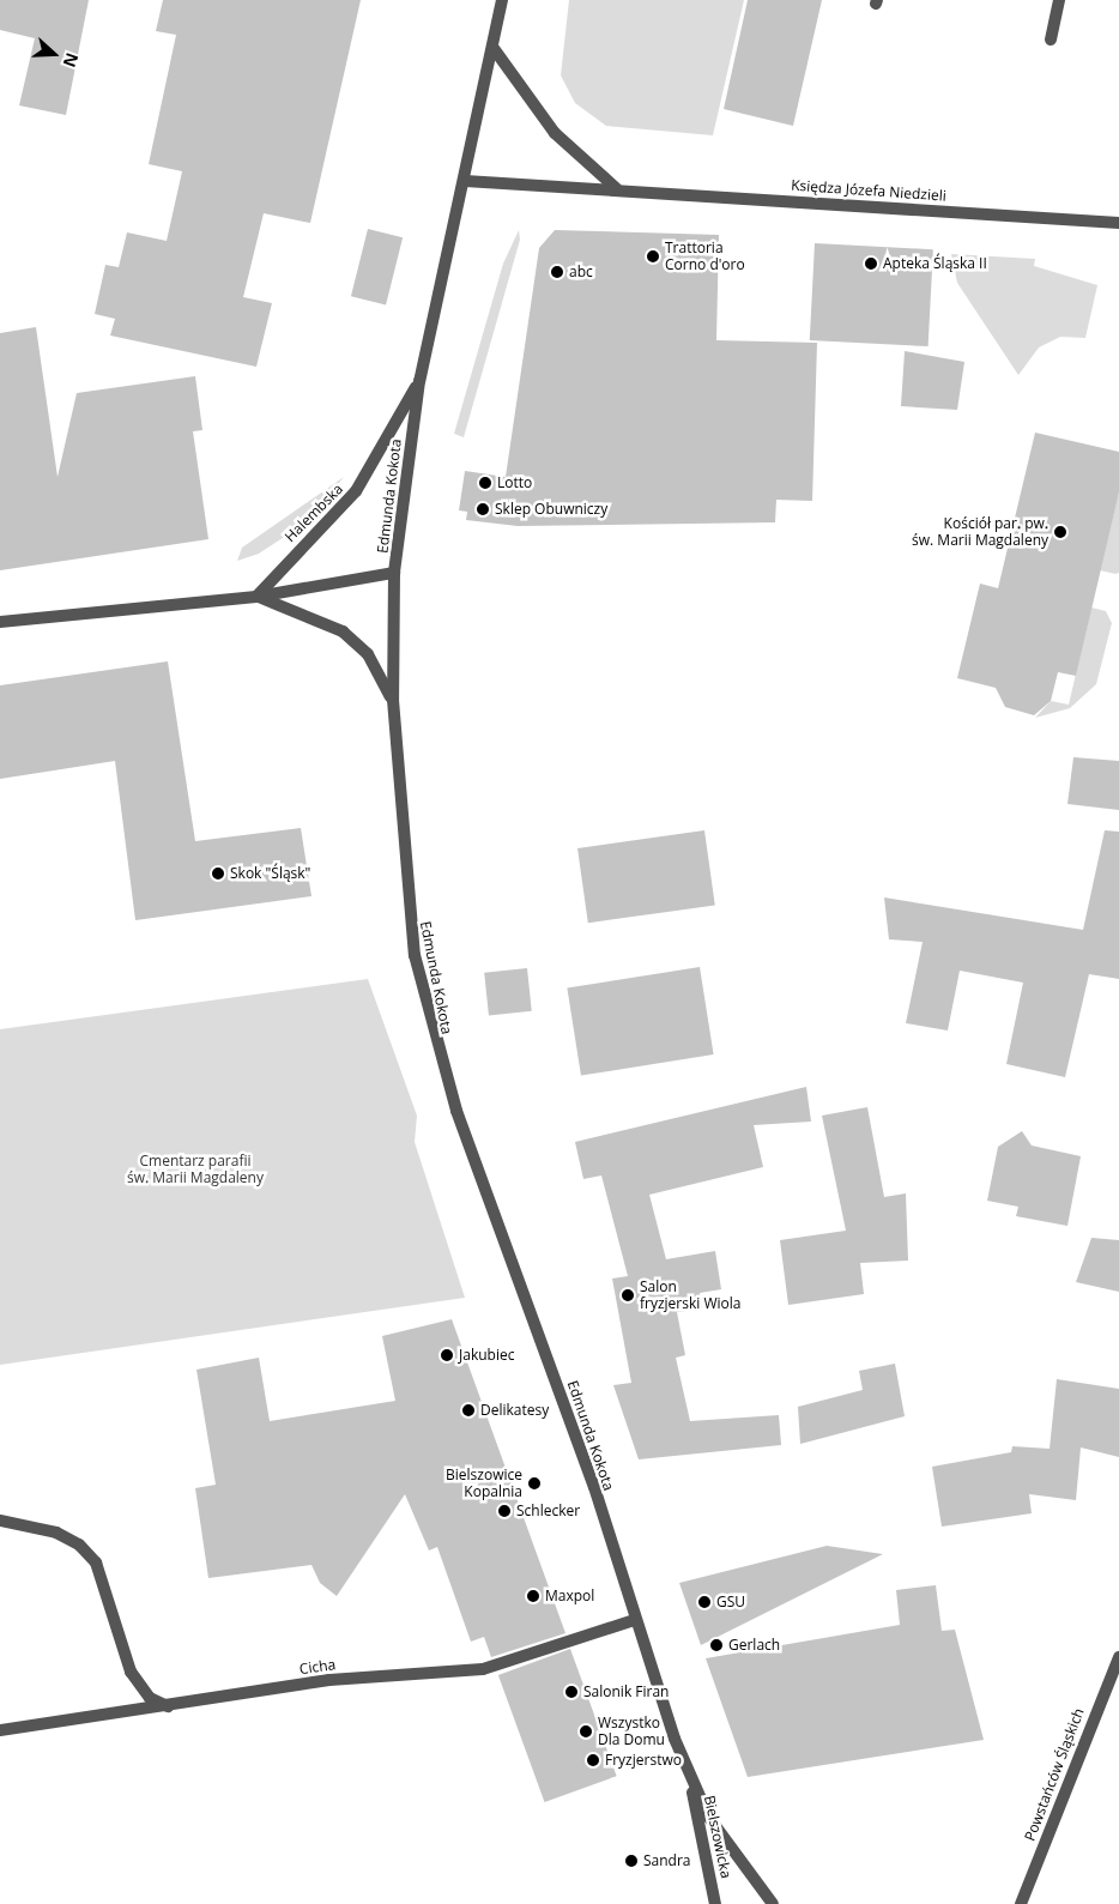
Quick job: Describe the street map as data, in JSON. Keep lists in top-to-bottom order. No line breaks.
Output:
{"streets":{"street":["Księdza Józefa Niedzieli","Edmunda Kokota","Halembska","Cicha","Powstańców Śląskich","Bielszowicka"]},"crossings":[["Księdza Józefa Niedzieli","Edmunda Kokota"],["Edmunda Kokota","Halembska"],["Edmunda Kokota","Cicha"],["Edmunda Kokota","Bielszowicka"]],"parks":["Cmentarz parafii św. Marii Magdaleny"],"places":["Trattoria Corno d'oro","Apteka Śląska II","abc","Lotto","Sklep Obuwniczy","Kościół par. pw. św. Marii Magdaleny","Skok \"Śląsk\"","Salon fryzjerski Wiola","Jakubiec","Delikatesy","Bielszowice Kopalnia","Schlecker","Maxpol","GSU","Gerlach","Salonik Firan","Wszystko Dla Domu","Fryzjerstwo","Sandra"],"north":"right"}
